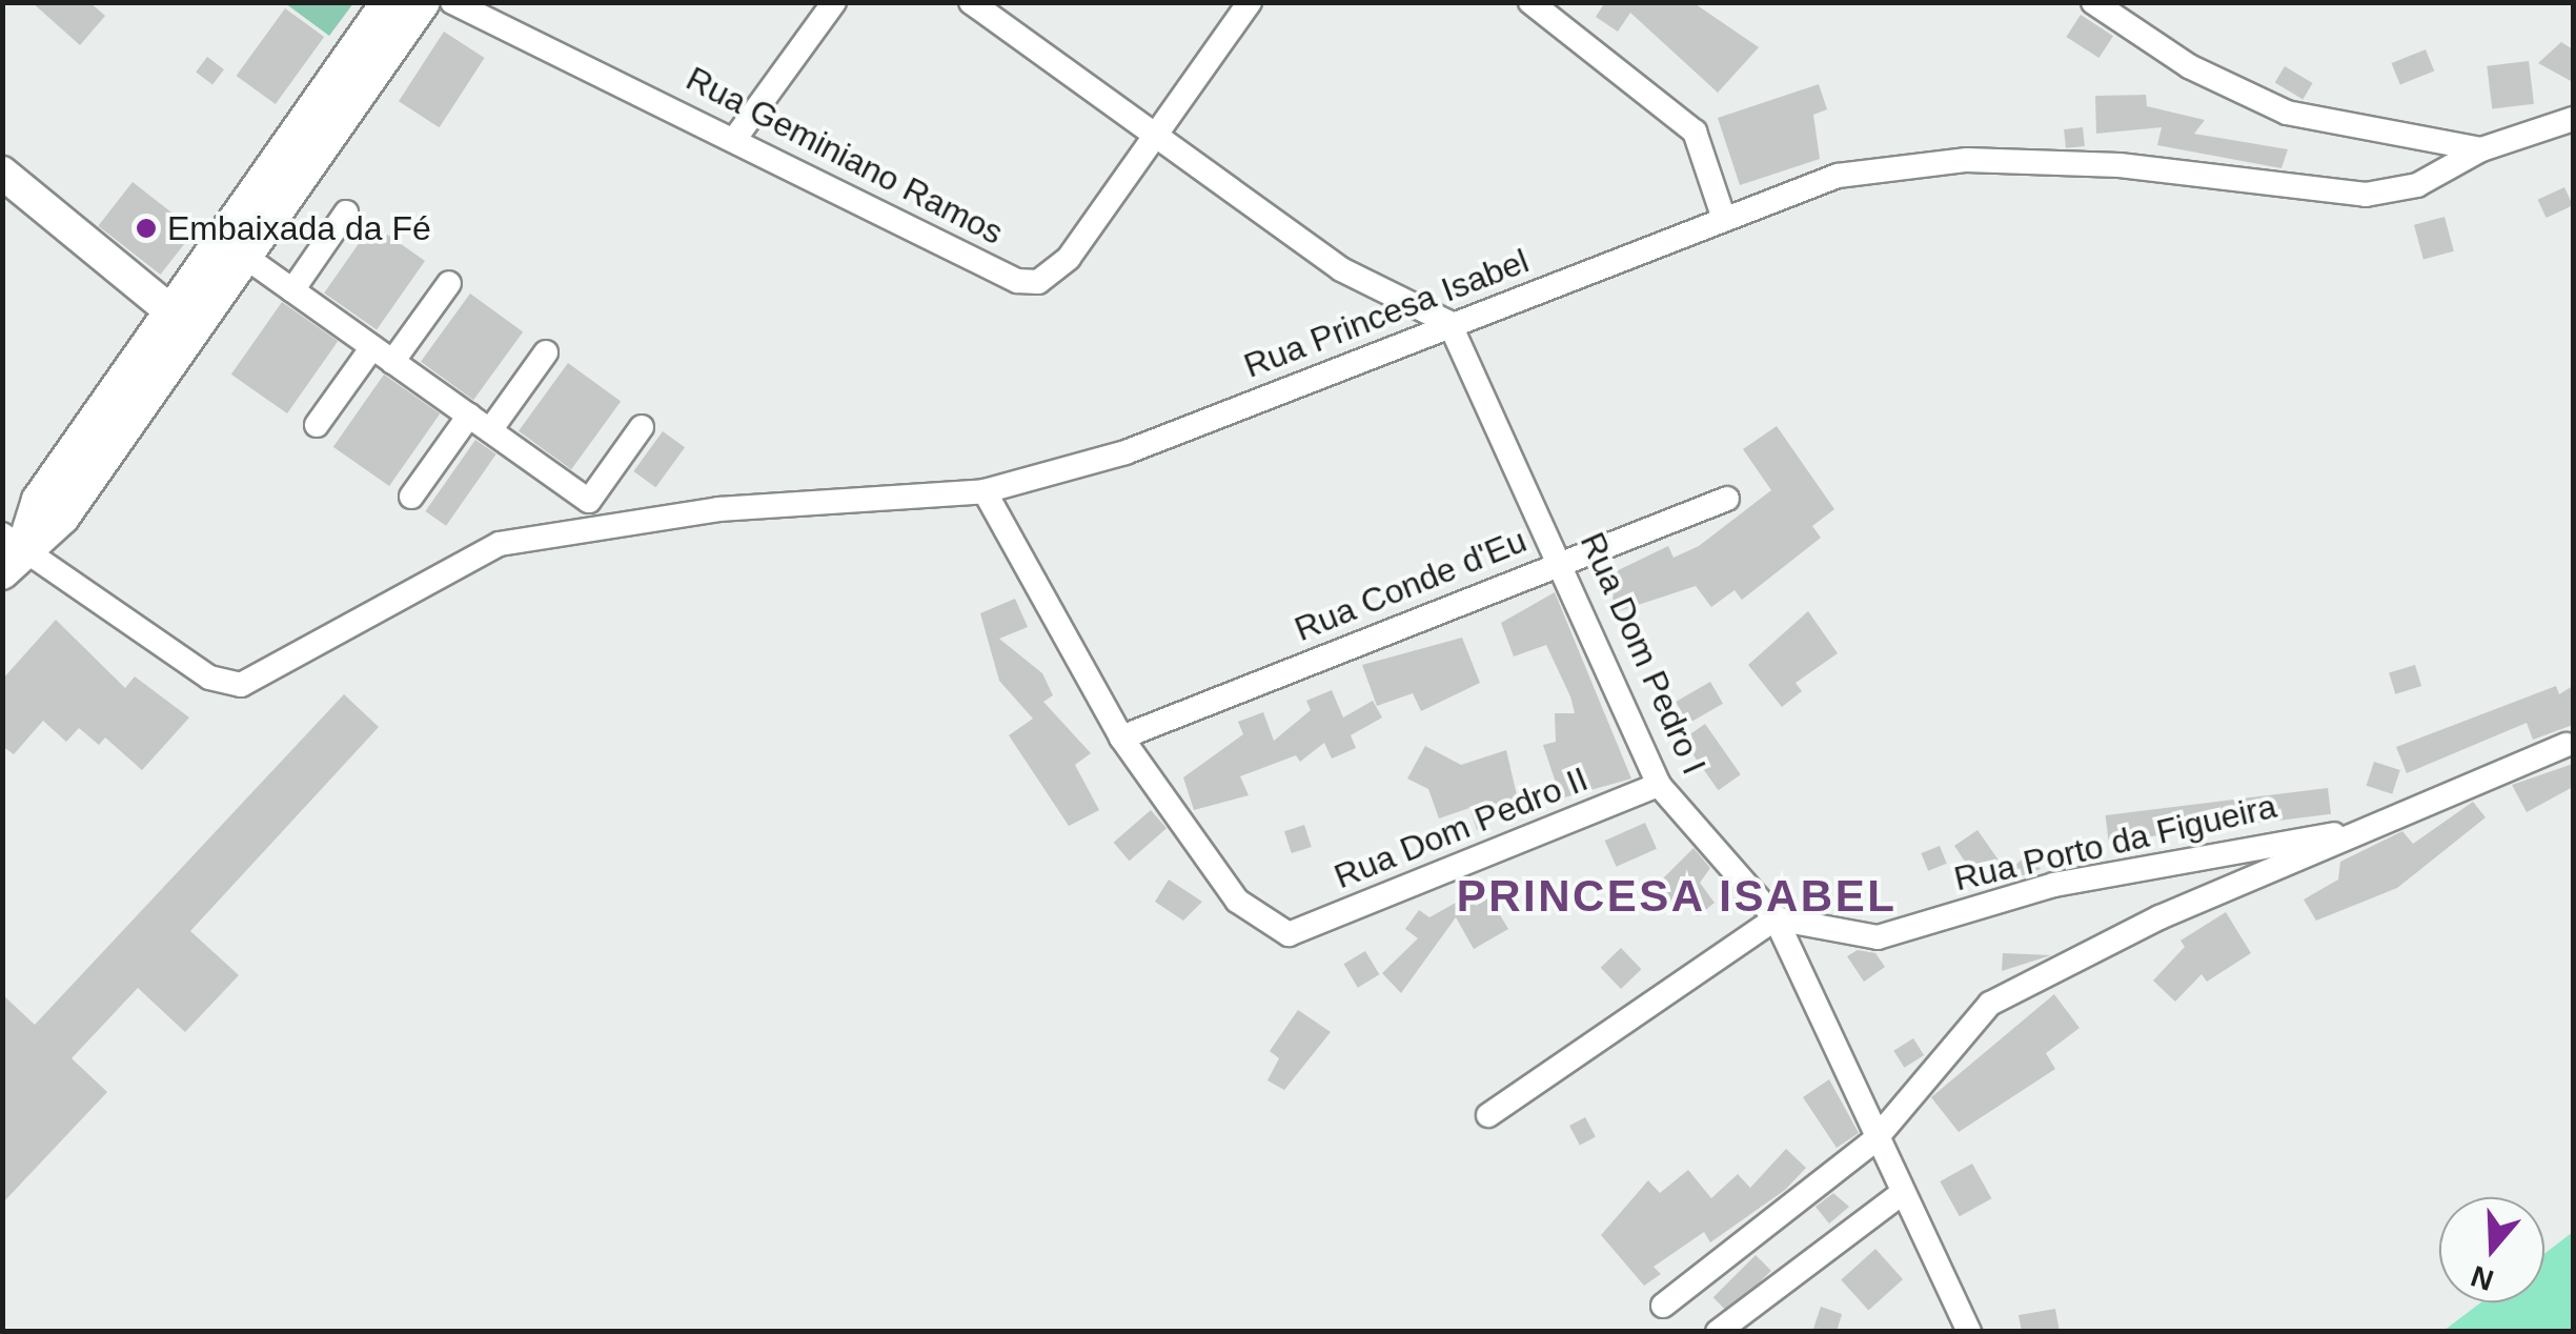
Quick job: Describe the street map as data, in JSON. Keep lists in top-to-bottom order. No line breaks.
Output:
{"streets":{"street":["Rua Geminiano Ramos","Rua Princesa Isabel","Rua Conde d'Eu","Rua Dom Pedro I","Rua Dom Pedro II","Rua Porto da Figueira"]},"crossings":[["Rua Princesa Isabel","Rua Dom Pedro I"],["Rua Conde d'Eu","Rua Dom Pedro I"],["Rua Conde d'Eu","Rua Dom Pedro II"],["Rua Dom Pedro I","Rua Dom Pedro II"],["Rua Dom Pedro I","Rua Porto da Figueira"]],"districts":["PRINCESA ISABEL"],"places":["Embaixada da Fé"],"north":"bottom"}
